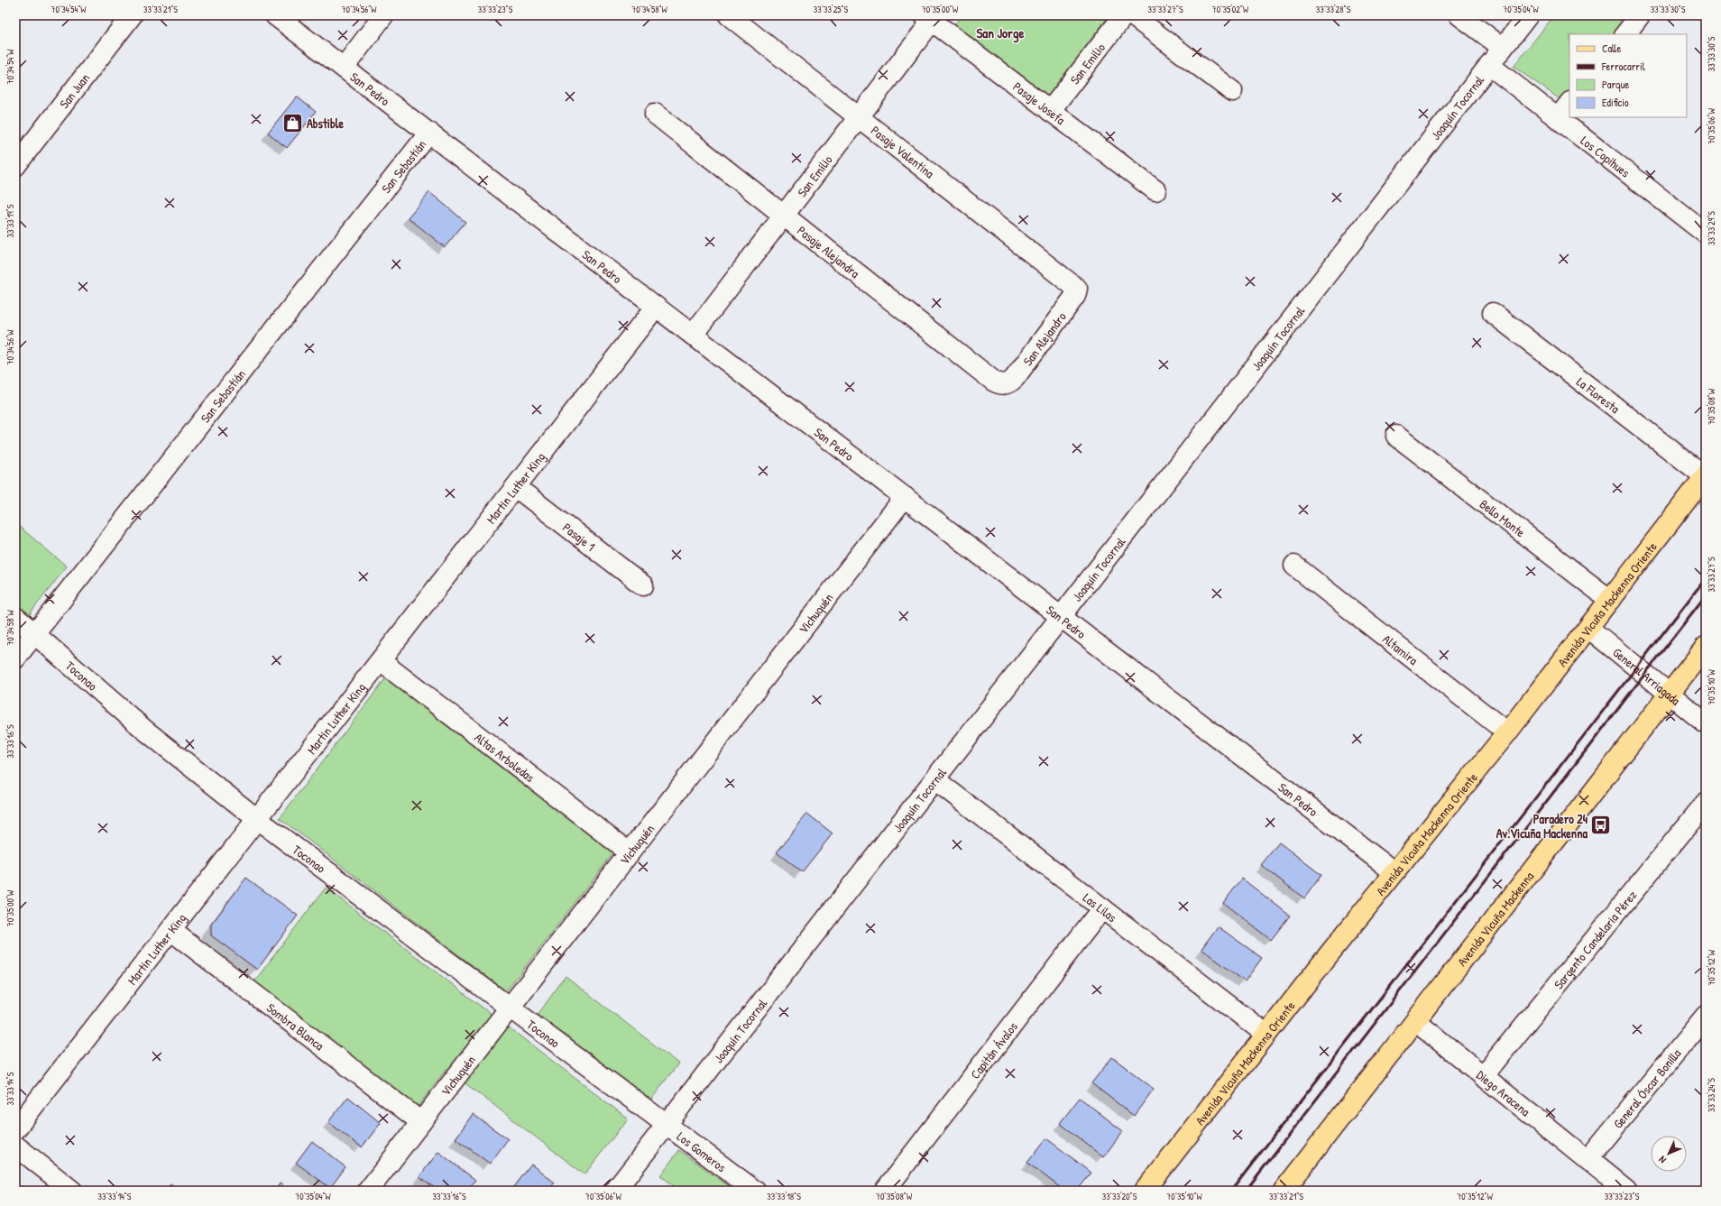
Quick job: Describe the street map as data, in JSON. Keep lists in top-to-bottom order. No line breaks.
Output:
{"streets":{"main road":["Avenida Vicuña Mackenna Oriente","Avenida Vicuña Mackenna"],"street":["San Emilio","San Pedro","San Juan","Pasaje Josefa","Joaquín Tocornal","Pasaje Valentina","Los Copihues","San Sebastián","Pasaje Alejandra","San Alejandro","La Floresta","Martin Luther King","Bello Monte","Pasaje 1","Vichuquén","Altamira","Toconao","General Arriagada","Altas Arboledas","Las Lilas","Sargento Candelaria Pérez","Sombra Blanca","Capitán Ávalos","General Óscar Bonilla","Diego Aracena","Los Gomeros"]},"crossings":[["San Emilio","San Pedro"],["San Emilio","Pasaje Josefa"],["San Emilio","Pasaje Valentina"],["San Emilio","Pasaje Alejandra"],["San Pedro","Joaquín Tocornal"],["San Pedro","San Sebastián"],["San Pedro","Martin Luther King"],["San Pedro","Avenida Vicuña Mackenna Oriente"],["San Pedro","Vichuquén"],["Joaquín Tocornal","Los Copihues"],["Joaquín Tocornal","Toconao"],["Joaquín Tocornal","Las Lilas"],["Joaquín Tocornal","Los Gomeros"],["Pasaje Valentina","San Alejandro"],["San Sebastián","Toconao"],["Pasaje Alejandra","San Alejandro"],["La Floresta","Avenida Vicuña Mackenna Oriente"],["Martin Luther King","Pasaje 1"],["Martin Luther King","Toconao"],["Martin Luther King","Altas Arboledas"],["Martin Luther King","Sombra Blanca"],["Bello Monte","Avenida Vicuña Mackenna Oriente"],["Avenida Vicuña Mackenna Oriente","Altamira"],["Avenida Vicuña Mackenna Oriente","General Arriagada"],["Avenida Vicuña Mackenna Oriente","Las Lilas"],["Vichuquén","Toconao"],["Vichuquén","Altas Arboledas"],["Vichuquén","Sombra Blanca"],["Toconao","Los Gomeros"],["General Arriagada","Avenida Vicuña Mackenna"],["Las Lilas","Capitán Ávalos"],["Avenida Vicuña Mackenna","Diego Aracena"],["Sargento Candelaria Pérez","Diego Aracena"],["General Óscar Bonilla","Diego Aracena"]],"districts":["San Jorge"],"places":{"shop":["Abstible"],"bus stop":["Paradero 24 Av.Vicuña Mackenna"]},"legend":["Calle","Ferrocarril","Parque","Edificio"],"north":"bottom left","coordinates":["70°34'54\"W","33°33'21\"S","70°34'56\"W","33°33'23\"S","70°34'58\"W","33°33'25\"S","70°35'00\"W","33°33'27\"S","70°35'02\"W","33°33'28\"S","70°35'04\"W","33°33'30\"S","70°35'06\"W","33°33'19\"S","33°33'29\"S","70°35'08\"W","70°35'10\"W","33°33'16\"S","70°35'12\"W","33°33'14\"S","33°33'24\"S","33°33'18\"S","33°33'20\"S"]}
